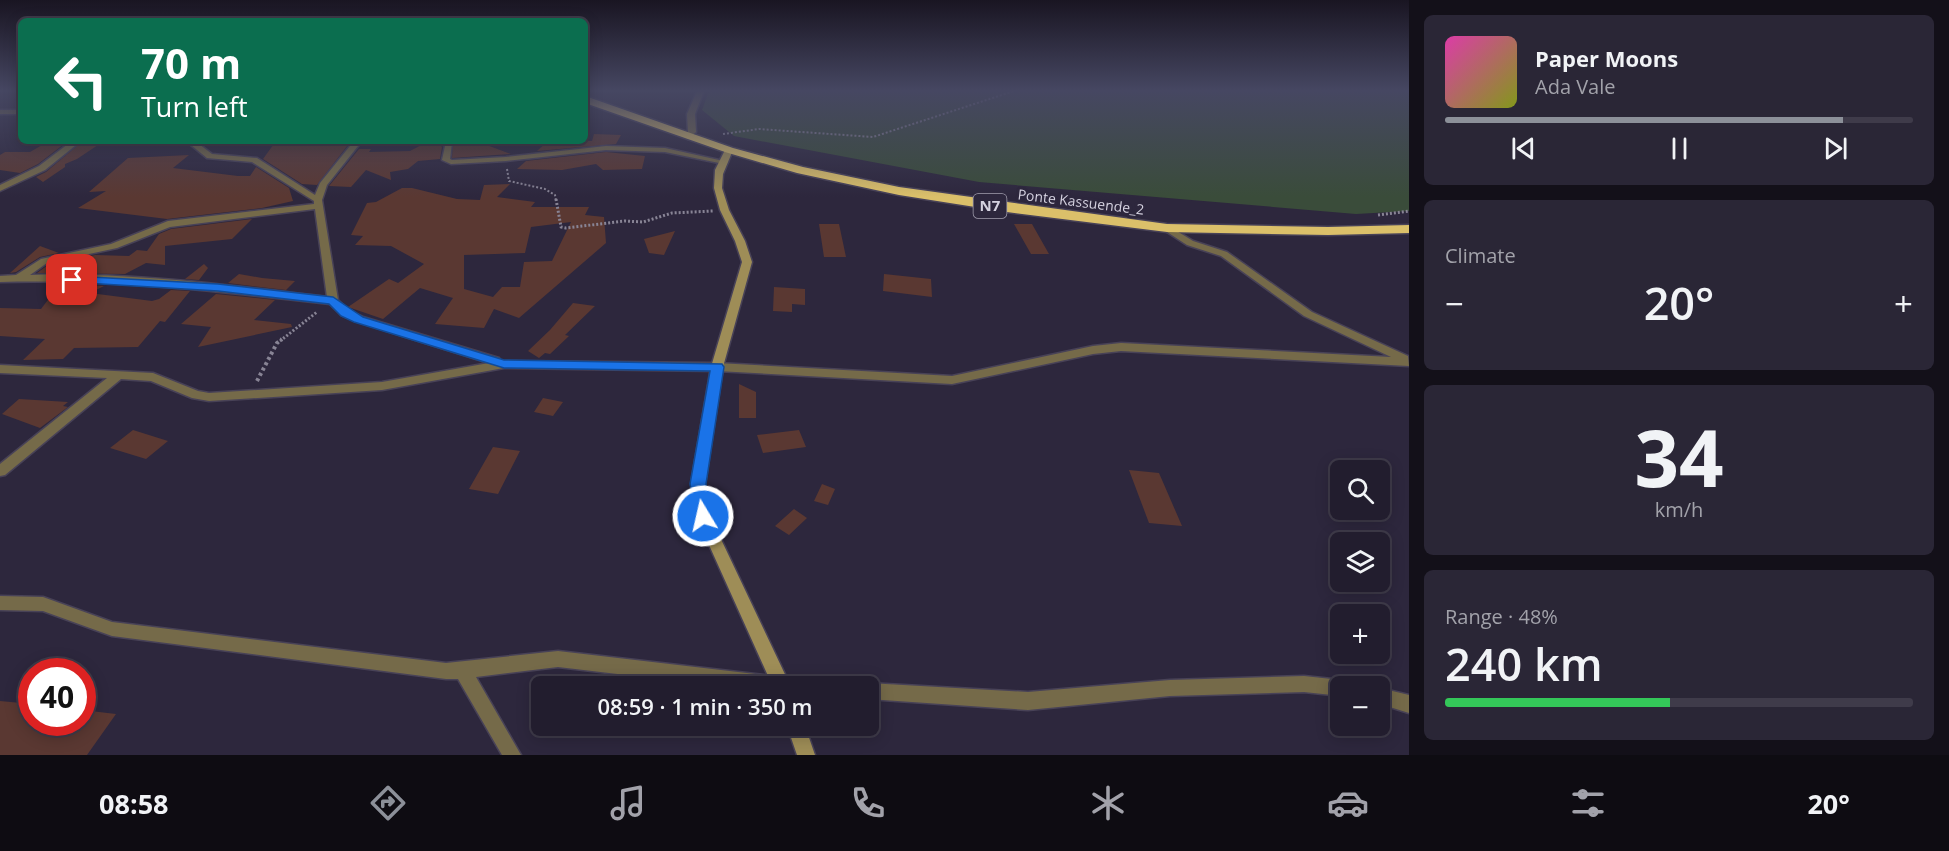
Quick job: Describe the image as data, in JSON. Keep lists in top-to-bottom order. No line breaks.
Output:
{"streets":{"highway":["Ponte Kassuende_2","N7"]},"page":{"turn":["70 m","Turn left"],"song":["Paper Moons","Ada Vale"],"tile":["Climate",["34","km/h"],["Range · 48%","240 km"]],"heat":["−","20°","+"],"map_buttons":["+","−"],"limit":"40","trip":"08:59 · 1 min · 350 m","tabs":["08:58","20°"]}}
